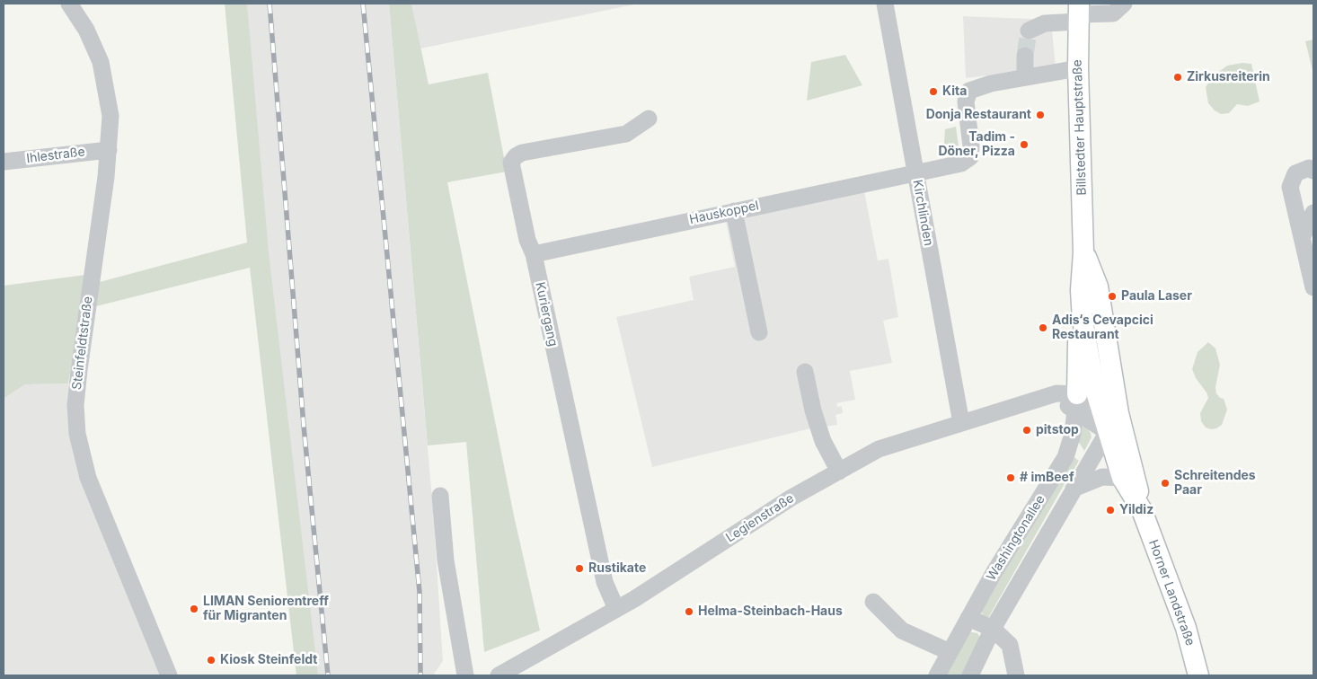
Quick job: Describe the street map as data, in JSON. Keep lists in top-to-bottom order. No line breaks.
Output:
{"streets":{"main road":["Billstedter Hauptstraße","Horner Landstraße"],"street":["Ihlestraße","Hauskoppel","Kirchlinden","Kuriergang","Steinfeldtstraße","Legienstraße","Washingtonallee"]},"crossings":[["Billstedter Hauptstraße","Legienstraße"],["Billstedter Hauptstraße","Washingtonallee"],["Billstedter Hauptstraße","Horner Landstraße"],["Ihlestraße","Steinfeldtstraße"],["Hauskoppel","Kirchlinden"],["Hauskoppel","Kuriergang"],["Kirchlinden","Legienstraße"],["Kuriergang","Legienstraße"],["Legienstraße","Washingtonallee"],["Washingtonallee","Horner Landstraße"]],"places":["Zirkusreiterin","Kita","Donja Restaurant","Tadim - Döner, Pizza","Paula Laser","Adis‘s Cevapcici Restaurant","pitstop","# imBeef","Schreitendes Paar","Yildiz","Rustikate","LIMAN Seniorentreff für Migranten","Helma-Steinbach-Haus","Kiosk Steinfeldt"]}
